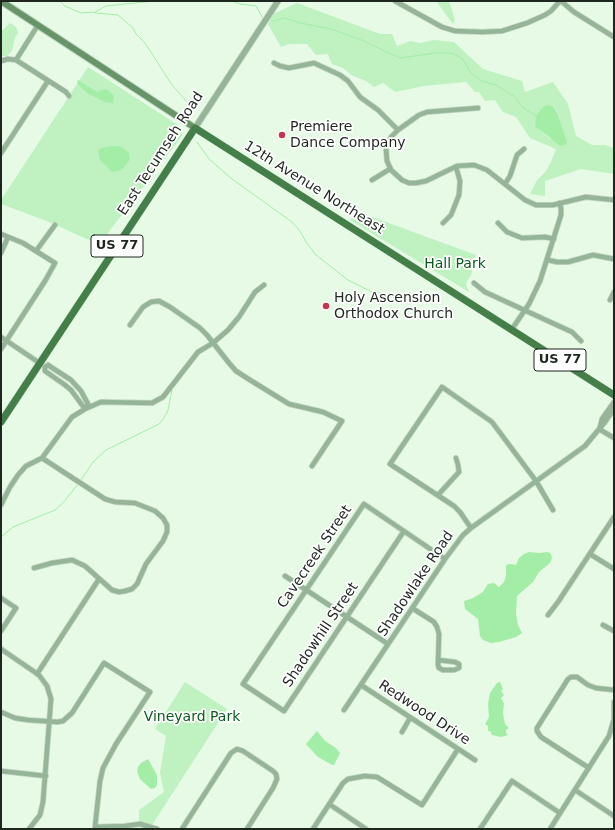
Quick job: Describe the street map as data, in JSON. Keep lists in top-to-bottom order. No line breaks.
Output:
{"streets":{"main road":["East Tecumseh Road","12th Avenue Northeast","US 77"],"street":["Cavecreek Street","Shadowlake Road","Shadowhill Street","Redwood Drive"]},"crossings":[["East Tecumseh Road","12th Avenue Northeast"],["Cavecreek Street","Shadowlake Road"],["Cavecreek Street","Shadowhill Street"],["Shadowlake Road","Redwood Drive"]],"parks":["Hall Park","Vineyard Park"],"places":["Premiere Dance Company","Holy Ascension Orthodox Church"]}
